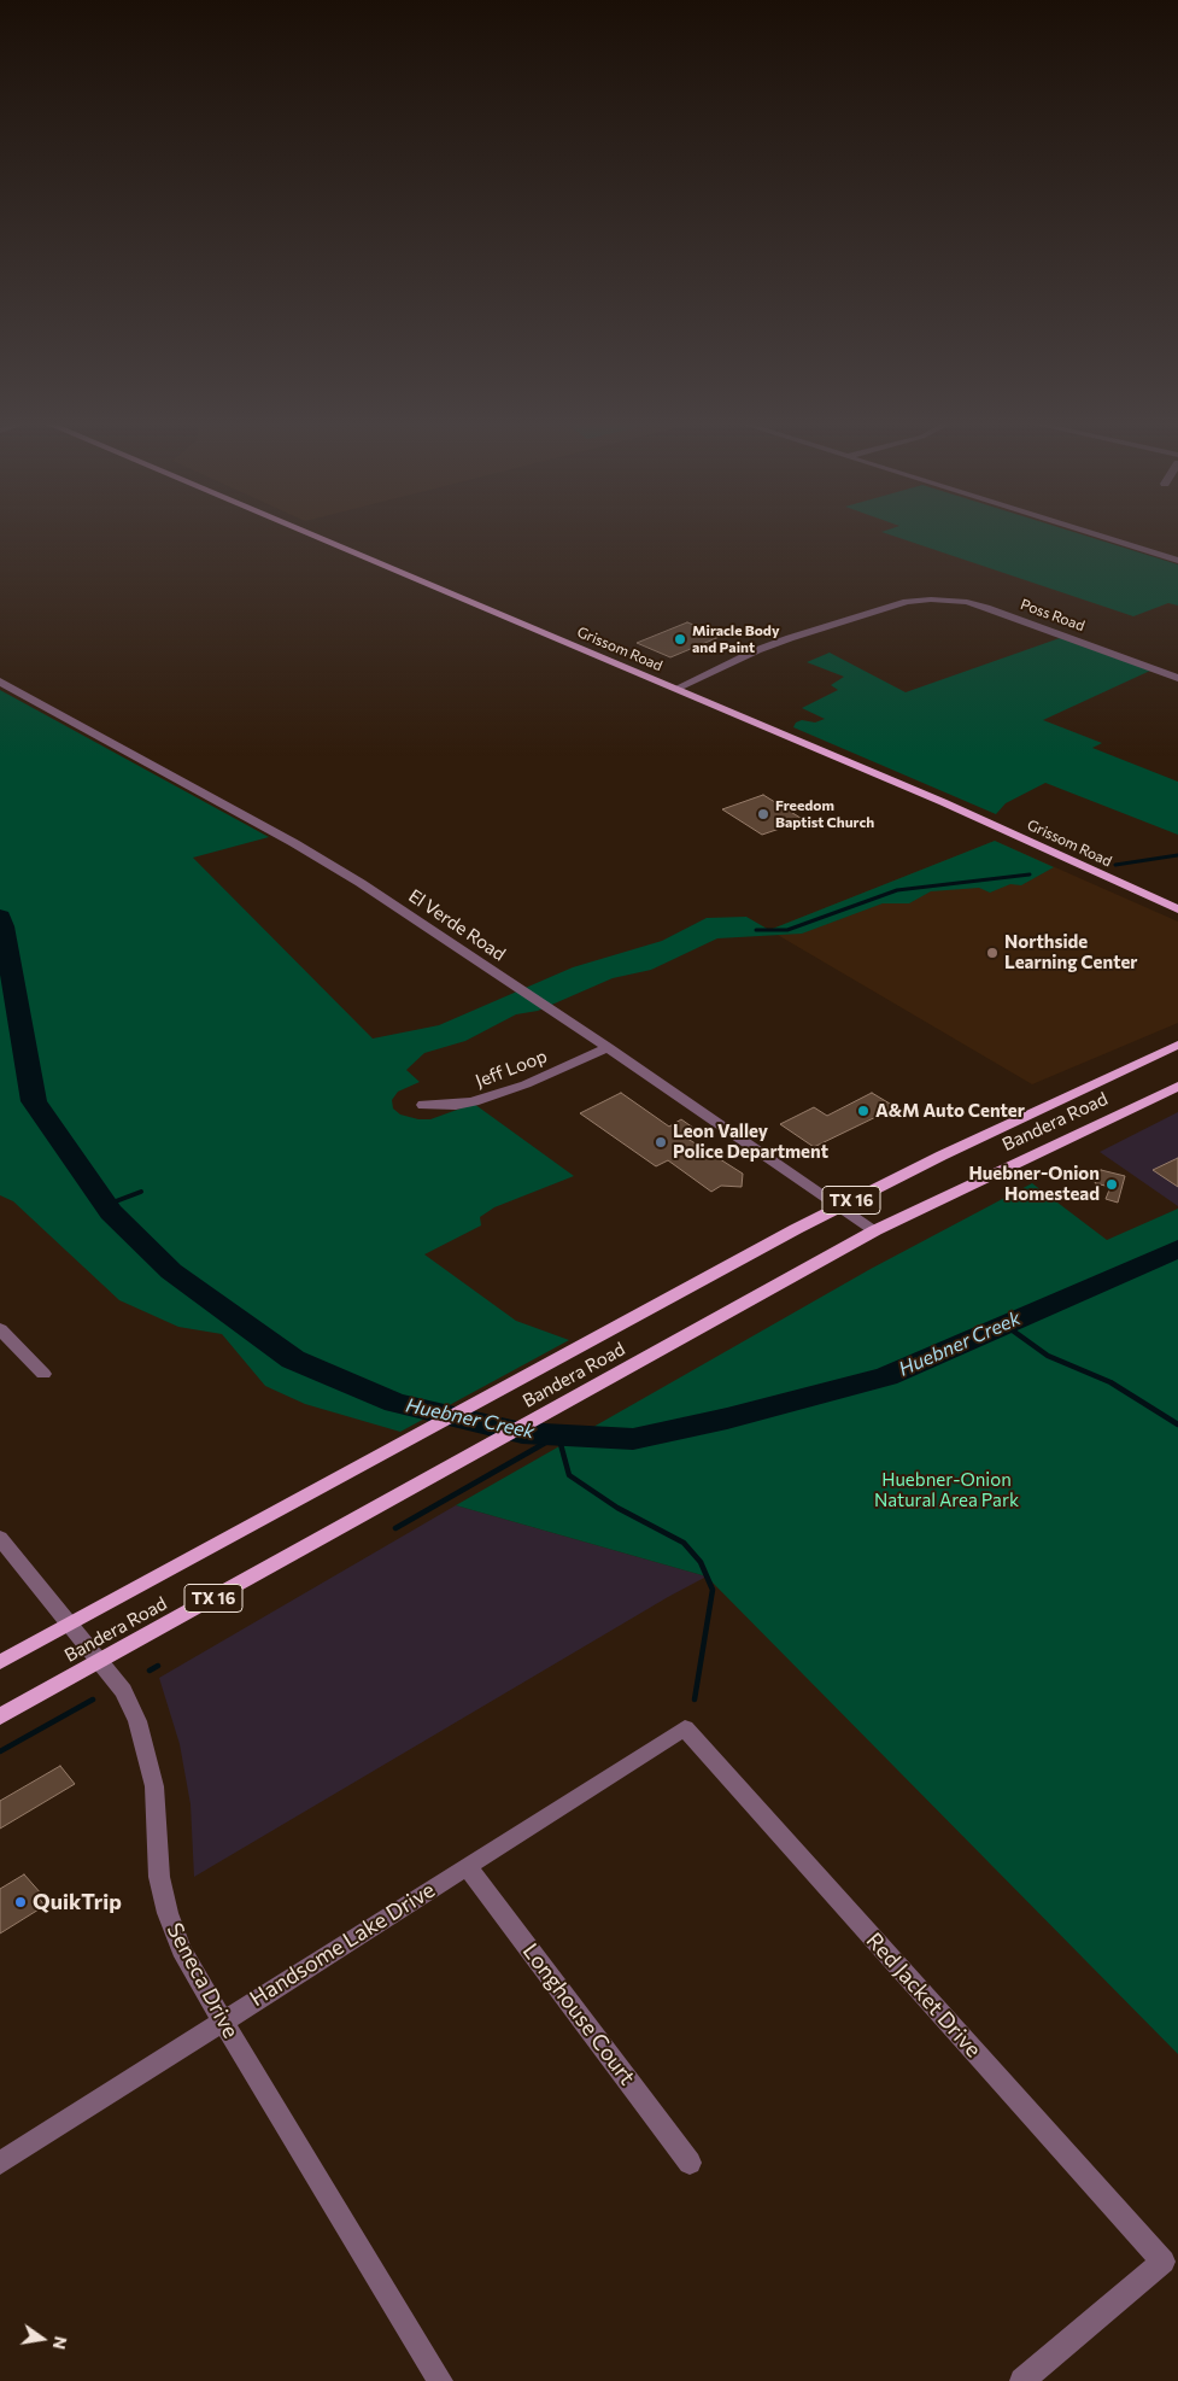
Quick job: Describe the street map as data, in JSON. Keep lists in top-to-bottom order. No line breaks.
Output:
{"streets":{"main road":["Grissom Road","Bandera Road","TX 16"],"street":["Poss Road","El Verde Road","Jeff Loop","Handsome Lake Drive","Seneca Drive","Red Jacket Drive","Longhouse Court"]},"crossings":[["Poss Road","Grissom Road"],["El Verde Road","Jeff Loop"],["El Verde Road","Bandera Road"],["Bandera Road","Seneca Drive"],["Handsome Lake Drive","Seneca Drive"],["Handsome Lake Drive","Red Jacket Drive"],["Handsome Lake Drive","Longhouse Court"]],"water":["Huebner Creek"],"parks":["Huebner-Onion Natural Area Park"],"places":["Miracle Body and Paint","Freedom Baptist Church","Northside Learning Center","A&M Auto Center","Leon Valley Police Department","Huebner-Onion Homestead","QuikTrip"],"north":"right"}
